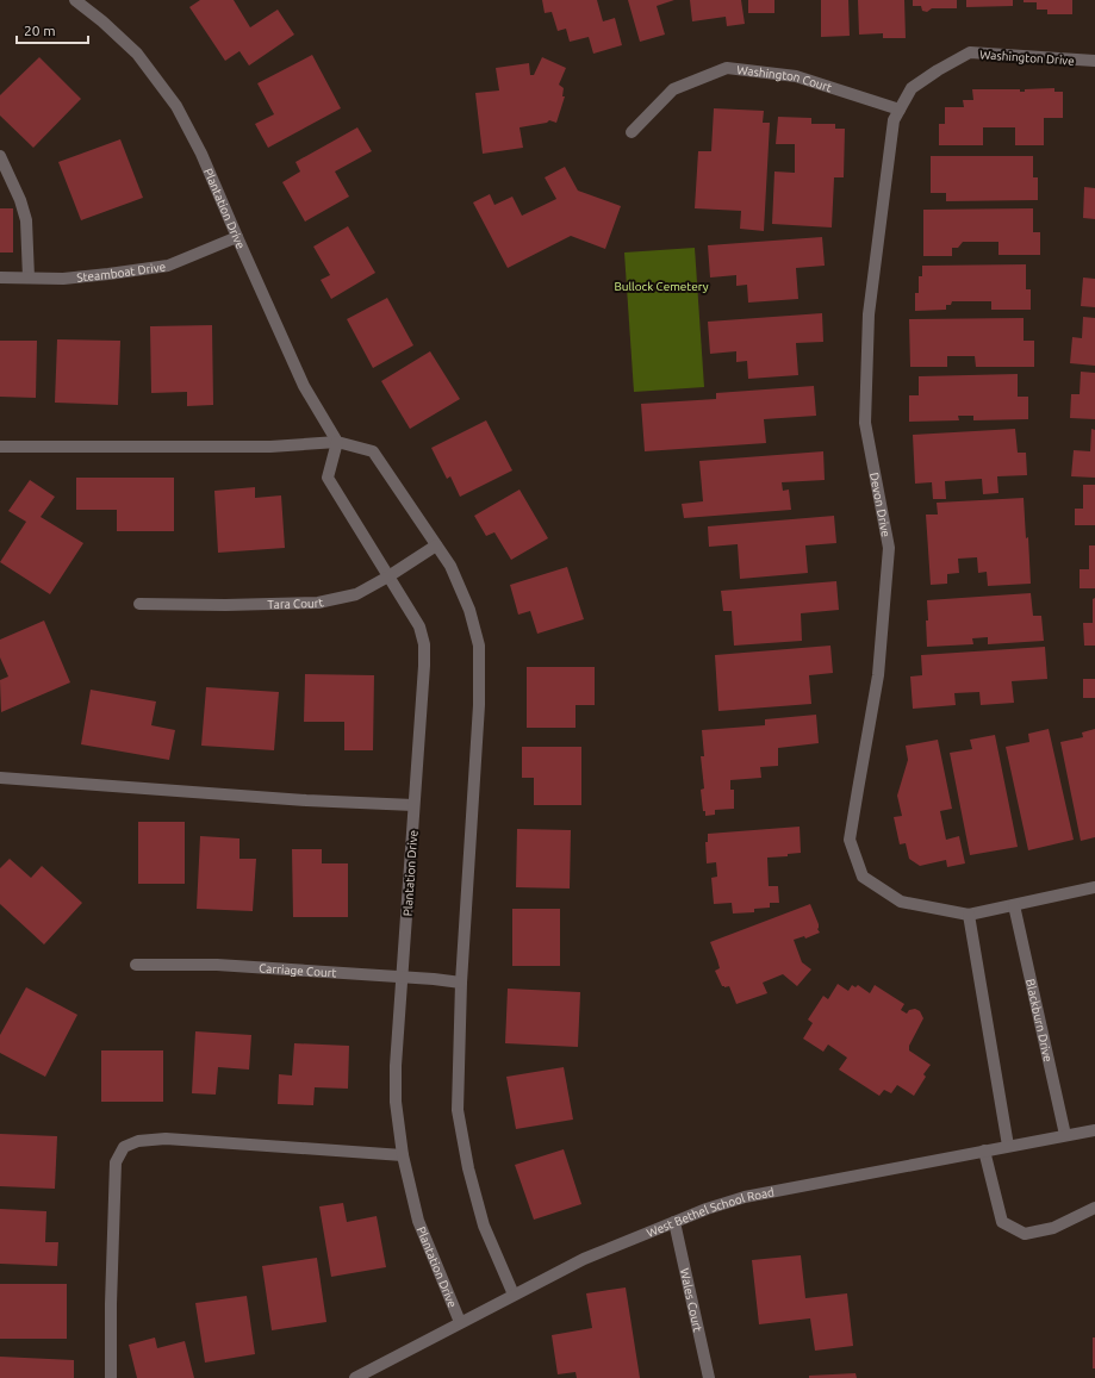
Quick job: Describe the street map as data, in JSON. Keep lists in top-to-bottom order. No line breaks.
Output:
{"streets":{"street":["Washington Drive","Washington Court","Plantation Drive","Steamboat Drive","Devon Drive","Tara Court","Carriage Court","Blackburn Drive","West Bethel School Road","Wales Court"]},"crossings":[["Washington Drive","Devon Drive"],["Washington Court","Devon Drive"],["Plantation Drive","Steamboat Drive"],["Plantation Drive","Tara Court"],["Plantation Drive","Carriage Court"],["Plantation Drive","West Bethel School Road"],["Blackburn Drive","West Bethel School Road"],["West Bethel School Road","Wales Court"]],"parks":["Bullock Cemetery"],"scale_bar":"20 m"}
